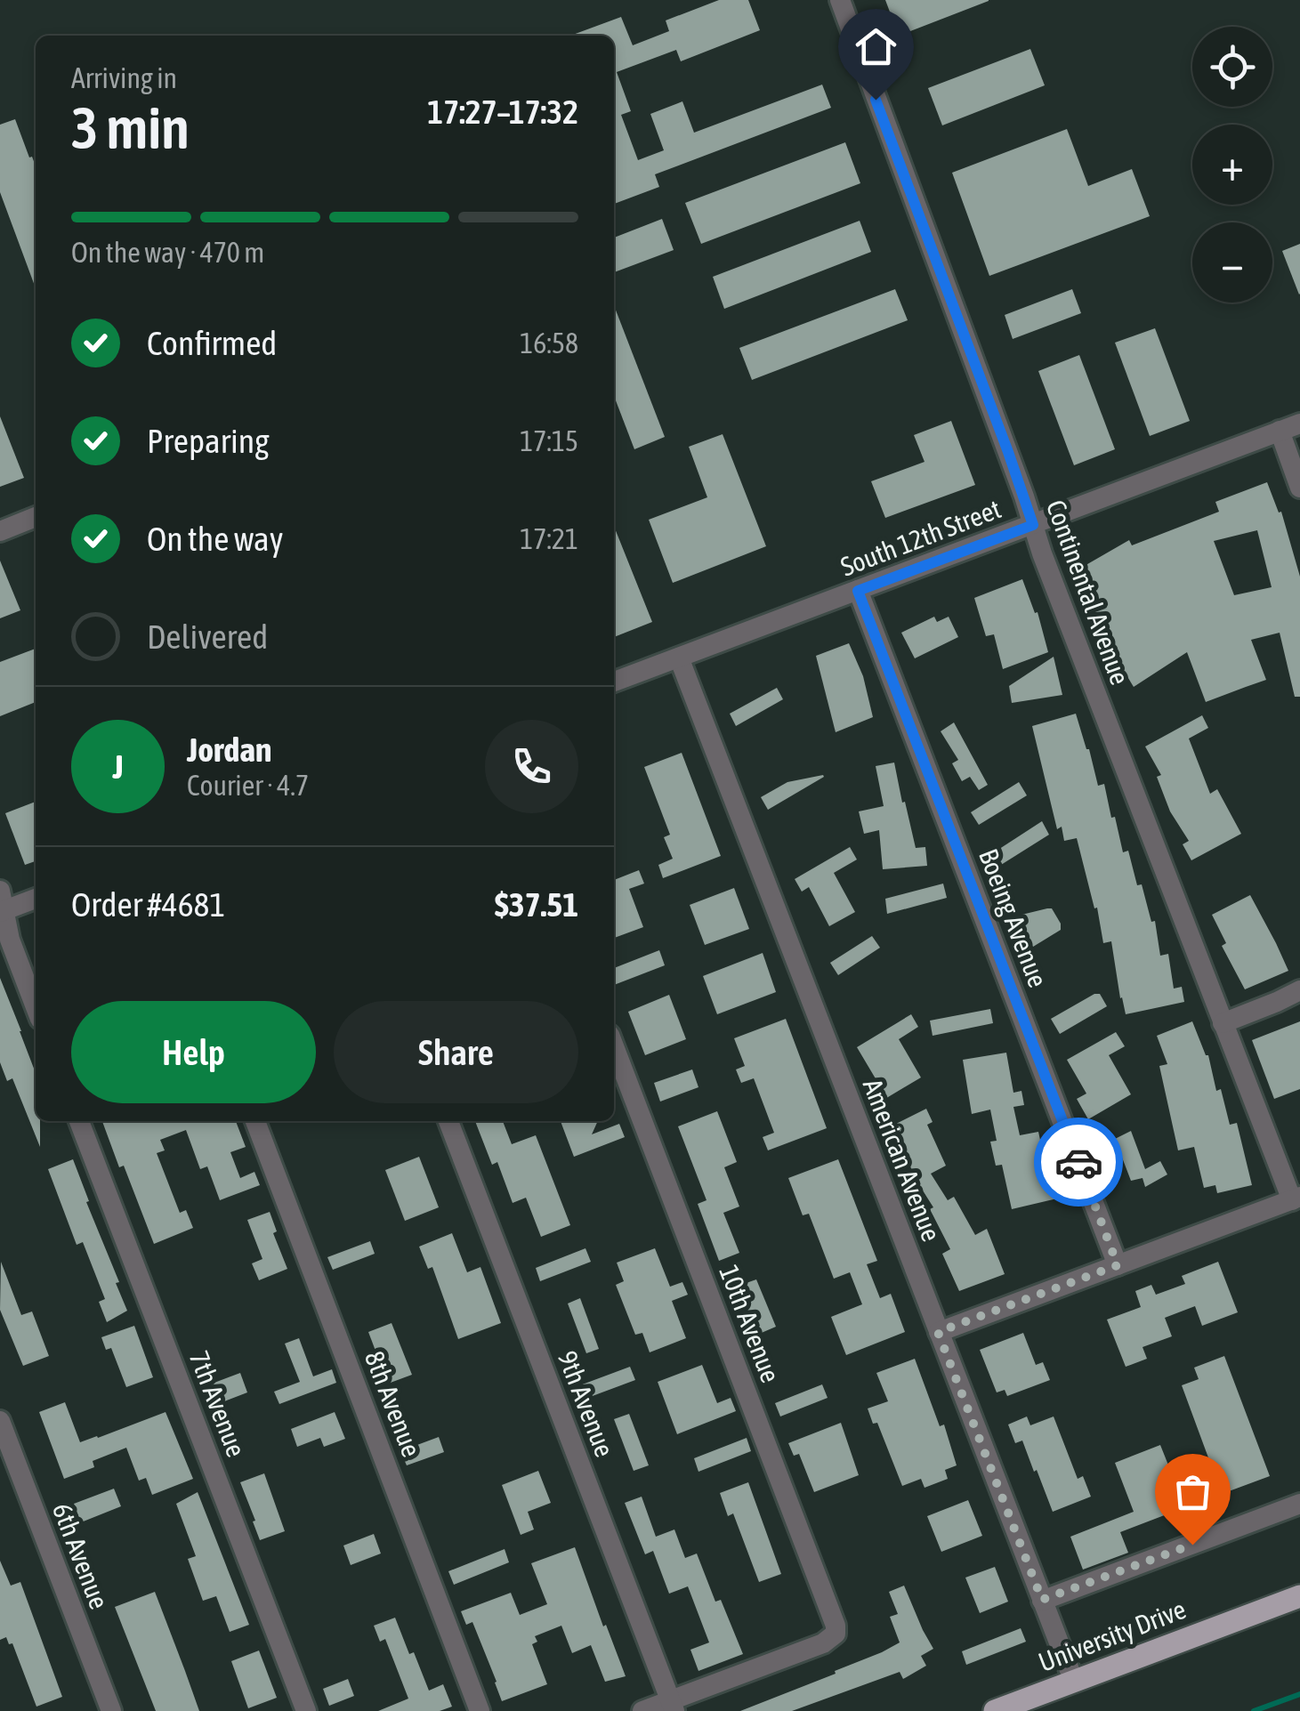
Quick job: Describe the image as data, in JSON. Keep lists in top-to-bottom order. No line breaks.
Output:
{"streets":{"main road":["University Drive"],"street":["South 12th Street","Continental Avenue","Boeing Avenue","American Avenue","10th Avenue","7th Avenue","8th Avenue","9th Avenue","6th Avenue"]},"crossings":[["South 12th Street","Continental Avenue"],["South 12th Street","Boeing Avenue"],["South 12th Street","American Avenue"],["American Avenue","University Drive"],["10th Avenue","9th Avenue"]],"page":{"map_buttons":["+","−"],"heading":["3 min","Arriving in","17:27–17:32"],"panel":["Jordan","Courier · 4.7","Order #4681","$37.51"],"bar":"On the way · 470 m","list":[["Confirmed","16:58"],["Preparing","17:15"],["On the way","17:21"],"Delivered"],"round":"J","buttons":["Help","Share"]}}
